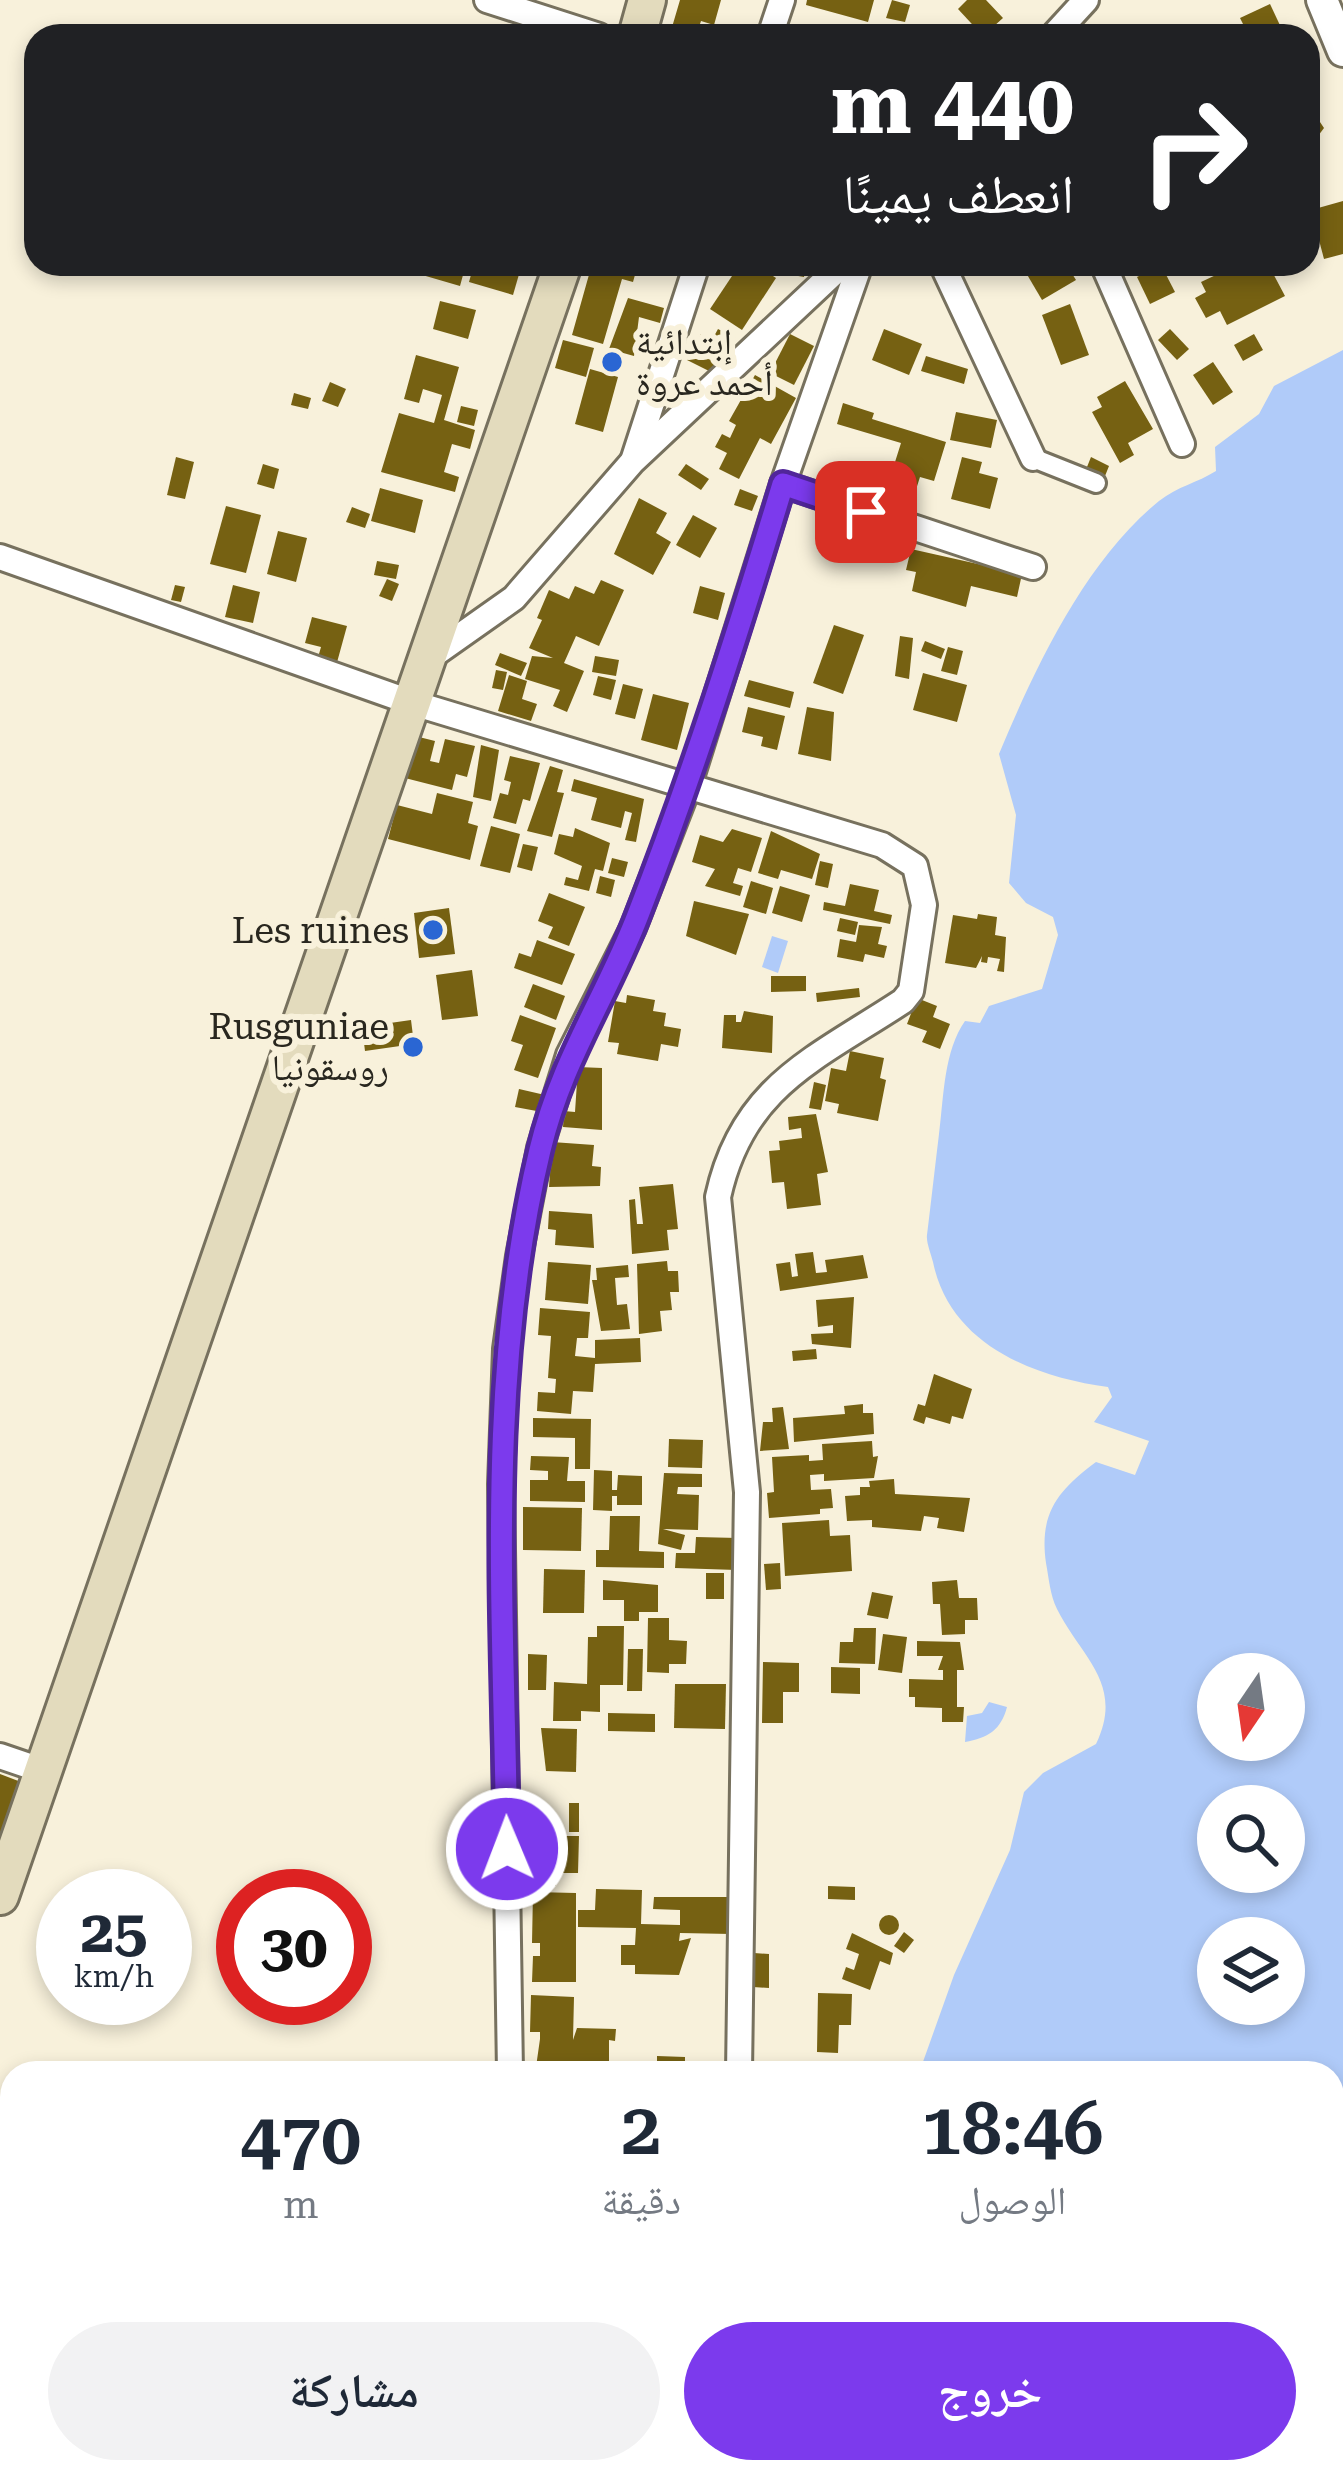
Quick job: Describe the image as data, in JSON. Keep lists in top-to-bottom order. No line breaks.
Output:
{"places":["إبتدائية أحمد عروة","Les ruines","Rusguniae روسقونيا"],"north":"bottom","page":{"turn":["440 m","انعطف يمينًا"],"speed":"25 km/h","limit":"30","eta":["18:46","الوصول","2","دقيقة","470","m"],"buttons":["خروج","مشاركة"]}}
